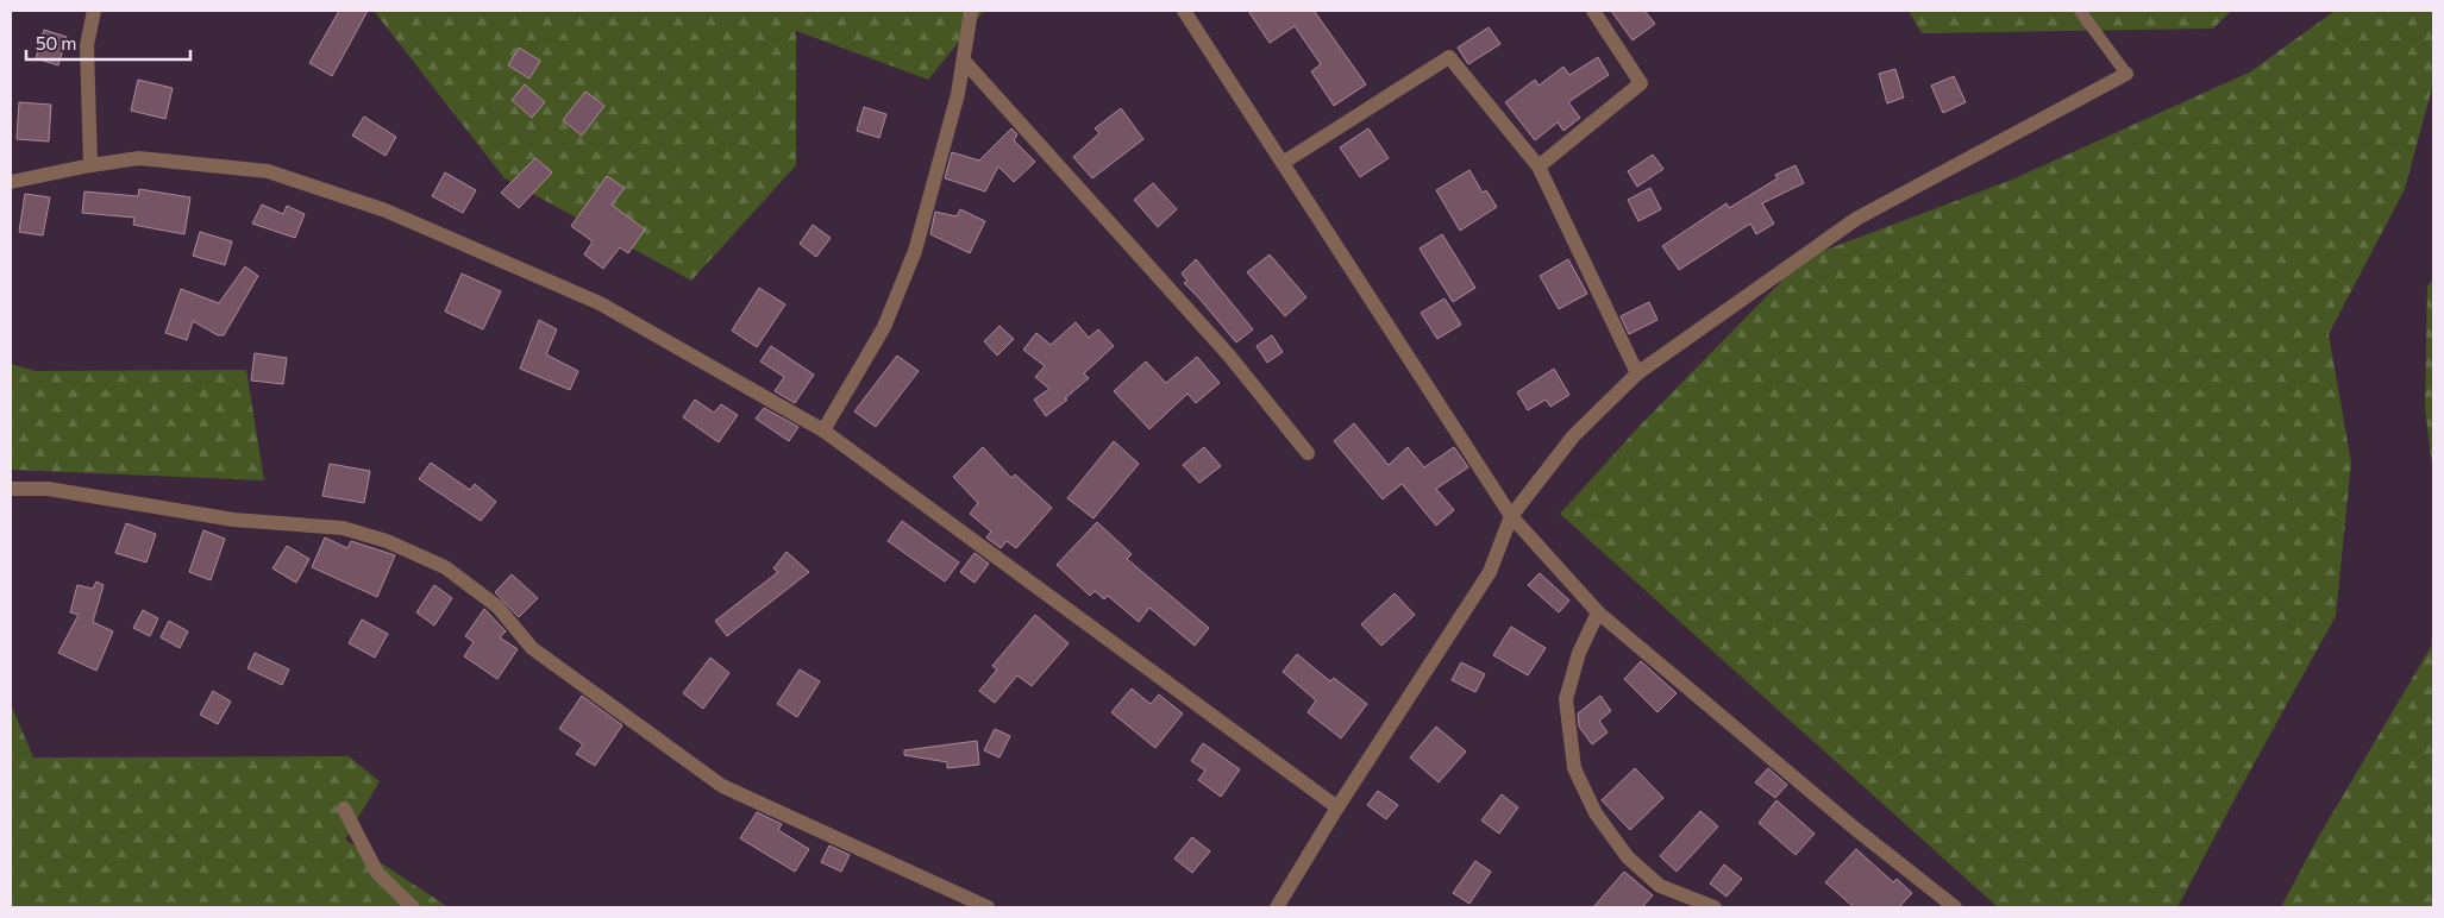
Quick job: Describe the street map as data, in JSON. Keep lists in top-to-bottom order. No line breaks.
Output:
{"scale_bar":"50 m"}
